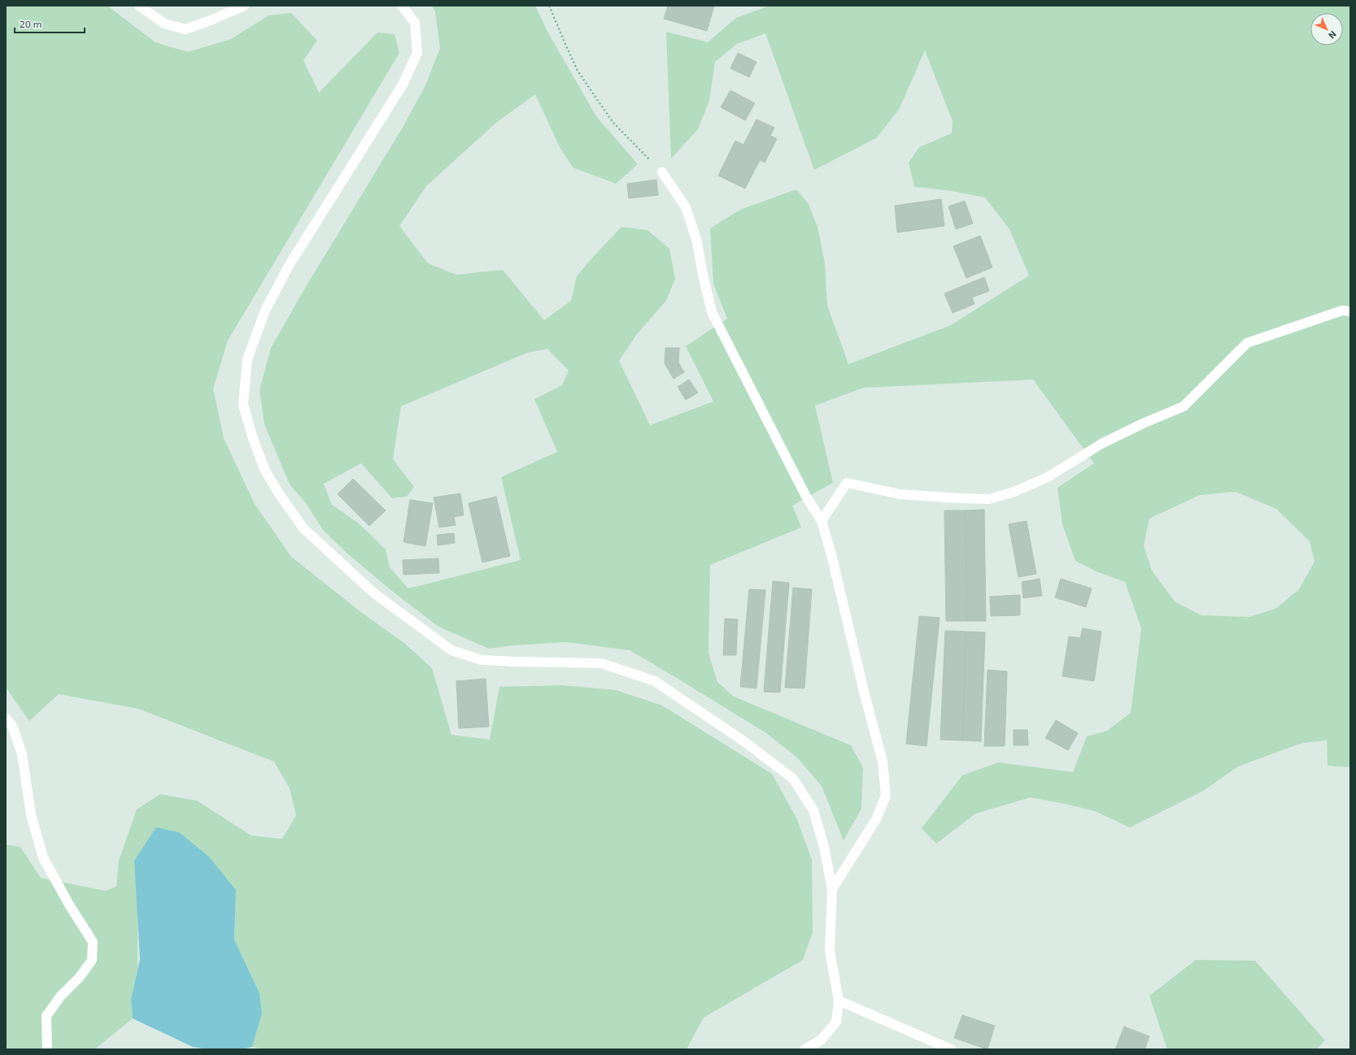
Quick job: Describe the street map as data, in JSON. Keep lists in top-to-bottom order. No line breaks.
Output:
{"scale_bar":"20 m","north":"bottom right"}
